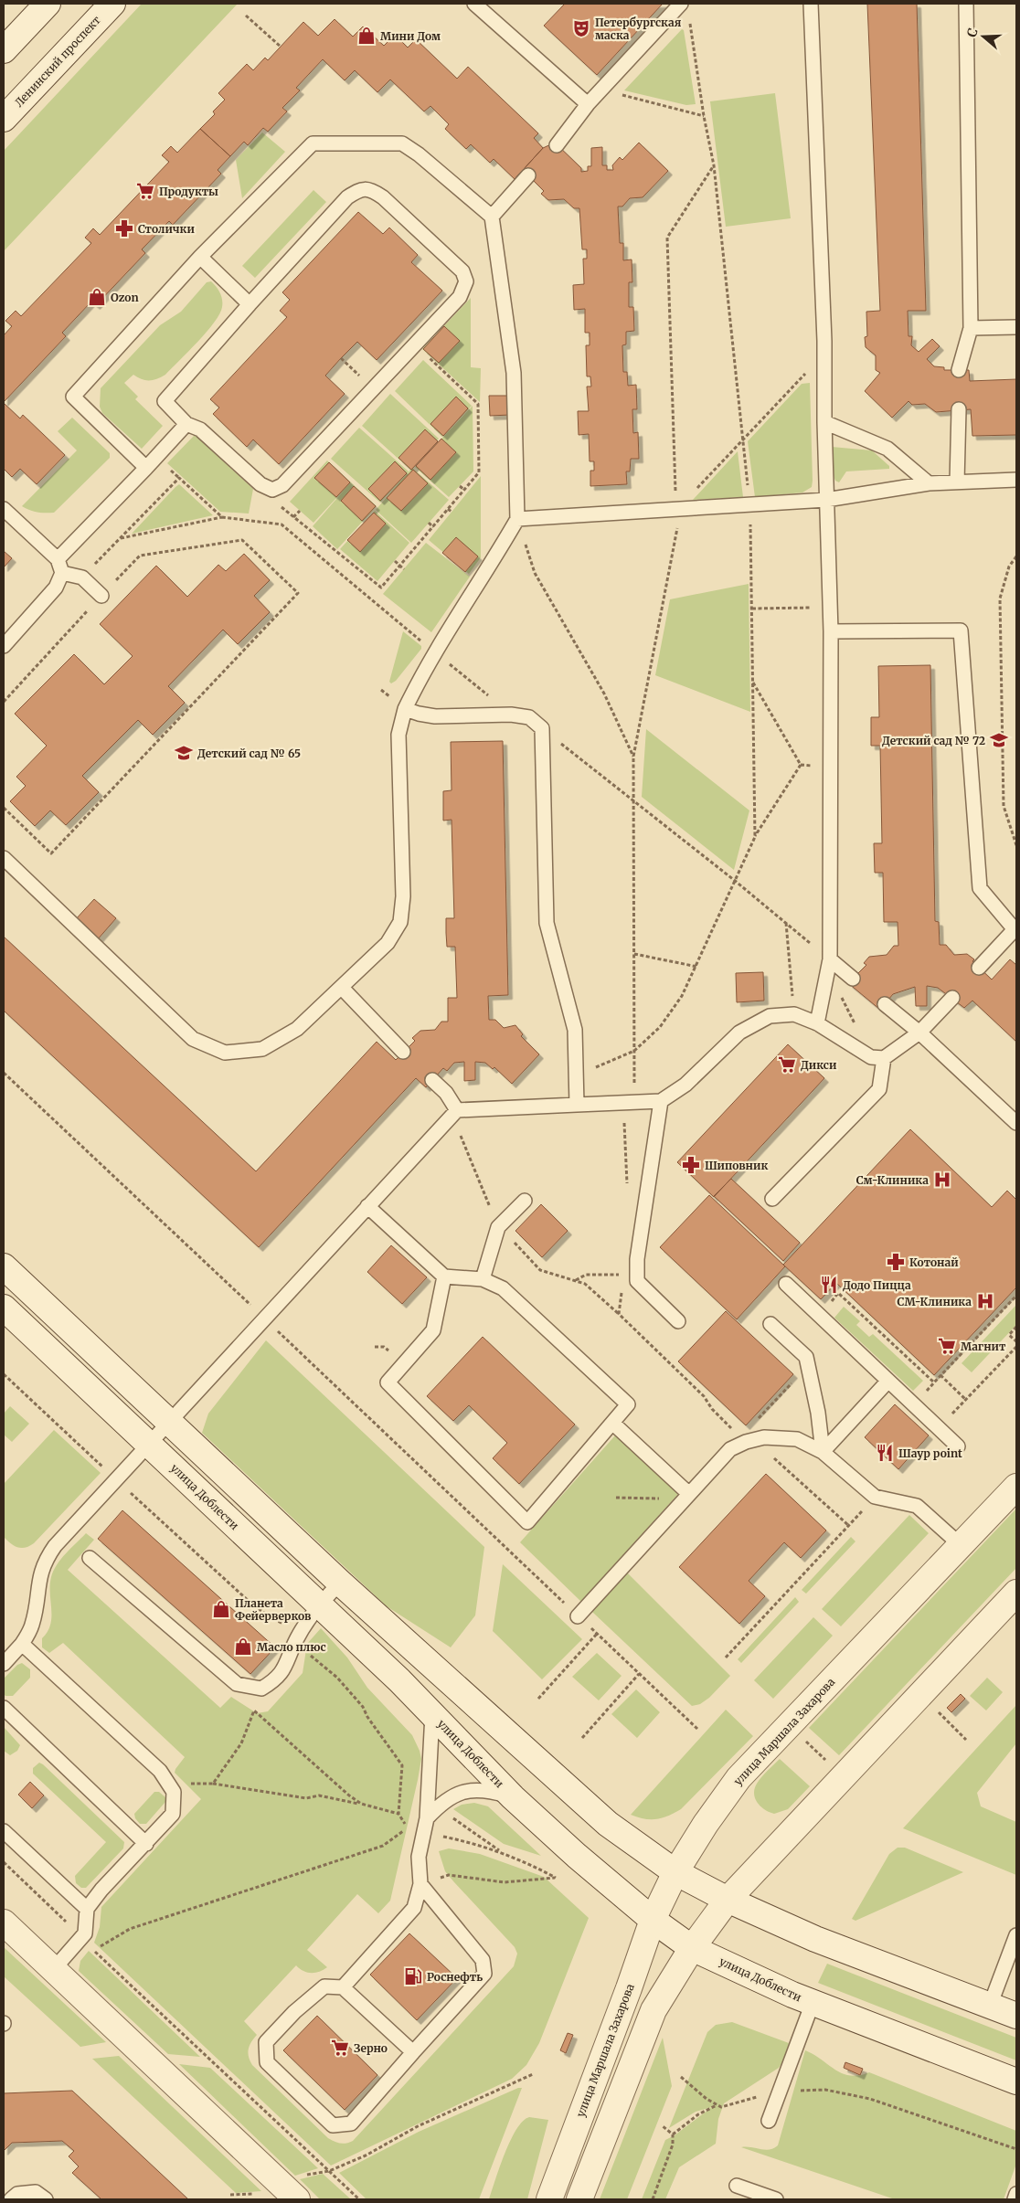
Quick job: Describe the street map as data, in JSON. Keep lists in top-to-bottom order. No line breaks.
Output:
{"streets":{"main road":["Ленинский проспект","улица Доблести","улица Маршала Захарова"]},"crossings":[["улица Доблести","улица Маршала Захарова"]],"places":{"theatre":["Петербургская маска"],"shop":["Мини Дом","Ozon","Планета Фейерверков","Масло плюс"],"supermarket":["Продукты","Дикси","Магнит","Зерно"],"pharmacy":["Столички","Шиповник","Котонай"],"school or university":["Детский сад № 72","Детский сад № 65"],"hospital":["См-Клиника","СМ-Клиника"],"restaurant":["Додо Пицца","Шаур point"],"fuel station":["Роснефть"]},"north":"left"}
